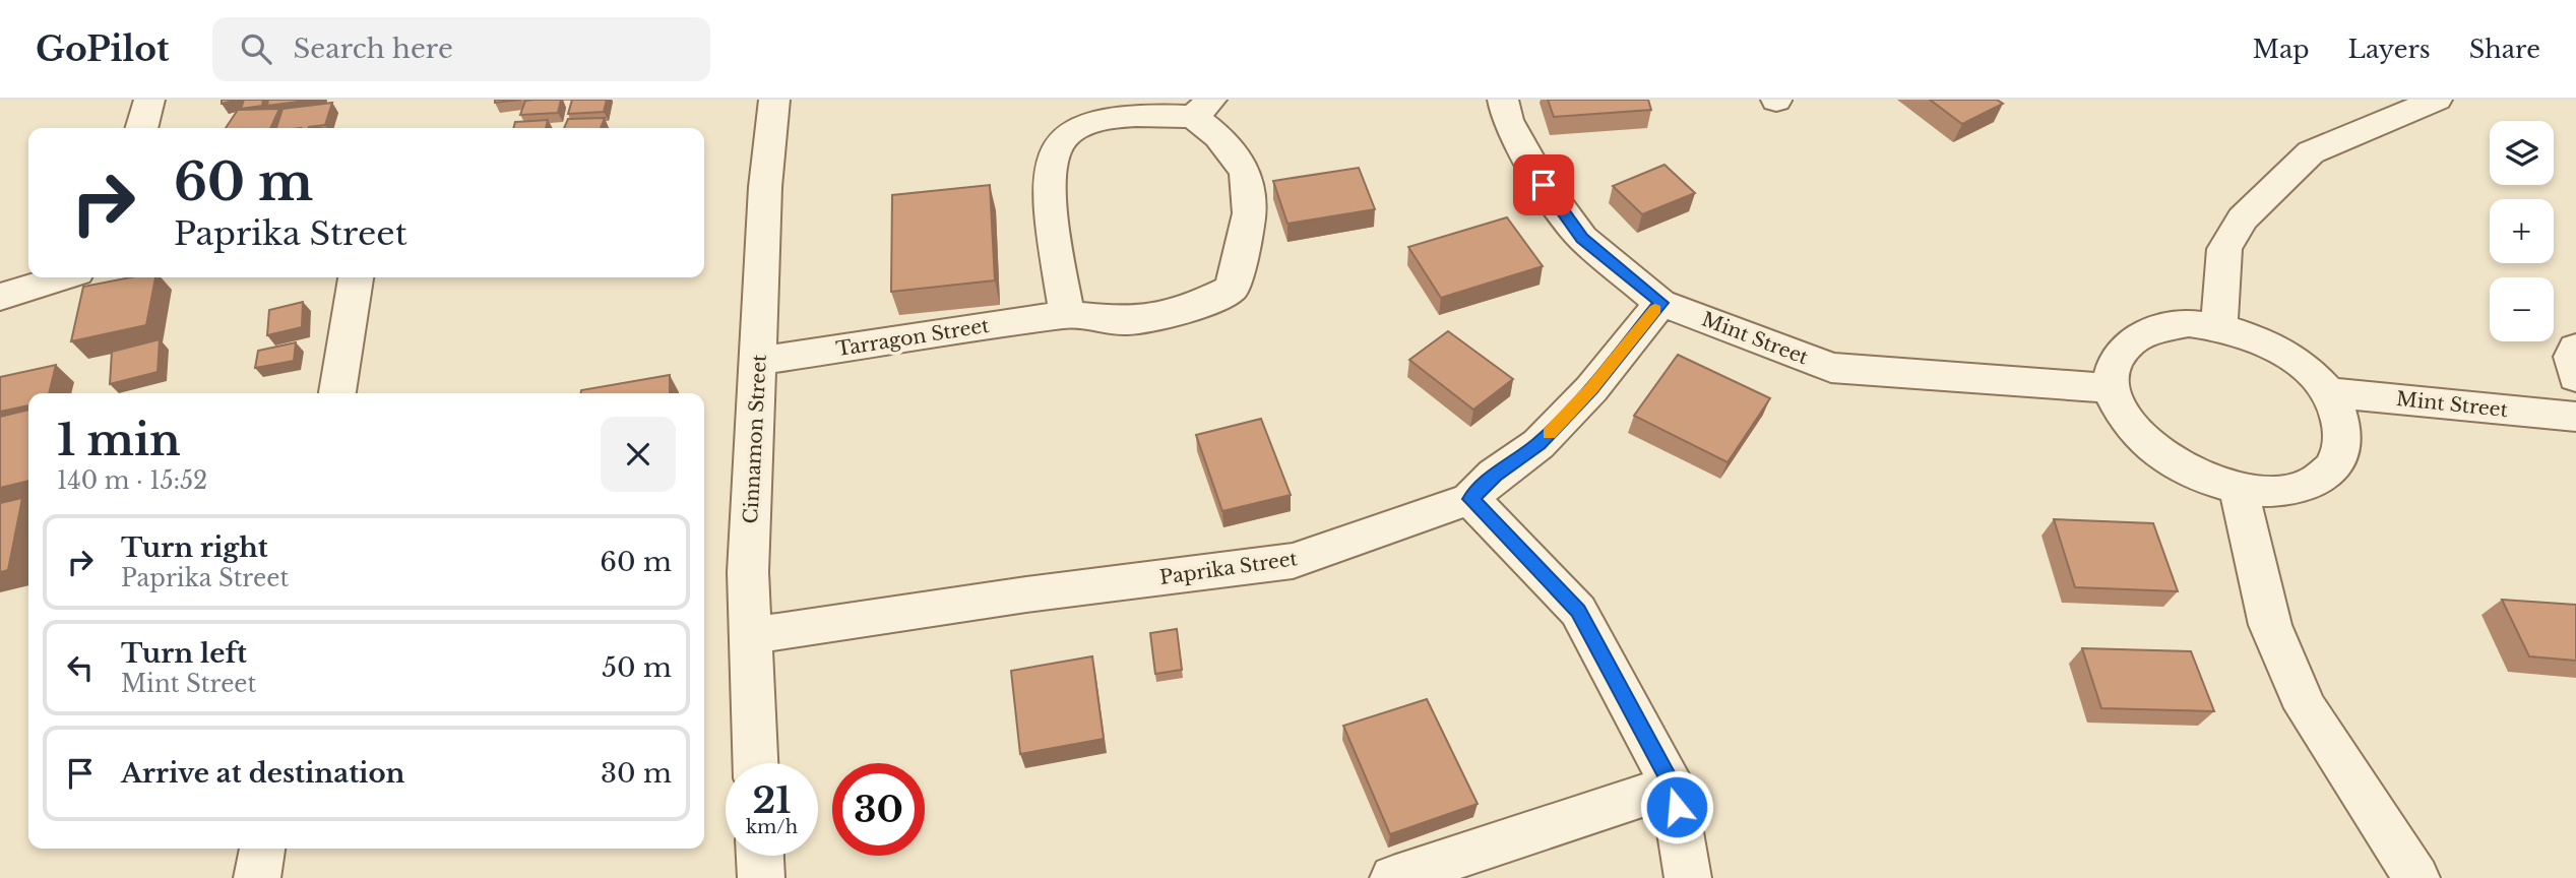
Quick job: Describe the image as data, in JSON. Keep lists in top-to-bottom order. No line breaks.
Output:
{"streets":{"street":["Tarragon Street","Mint Street","Cinnamon Street","Paprika Street"]},"crossings":[["Tarragon Street","Cinnamon Street"],["Mint Street","Paprika Street"],["Cinnamon Street","Paprika Street"]],"page":{"header":"GoPilot","search":"Search here","nav":["Map","Layers","Share"],"map_buttons":["+","−"],"turn":["60 m","Paprika Street"],"heading":["1 min","140 m · 15:52"],"list":[{"name":"Turn right","note":"Paprika Street","value":"60 m"},{"name":"Turn left","note":"Mint Street","value":"50 m"},{"name":"Arrive at destination","value":"30 m"}],"speed":"21 km/h","limit":"30"}}
